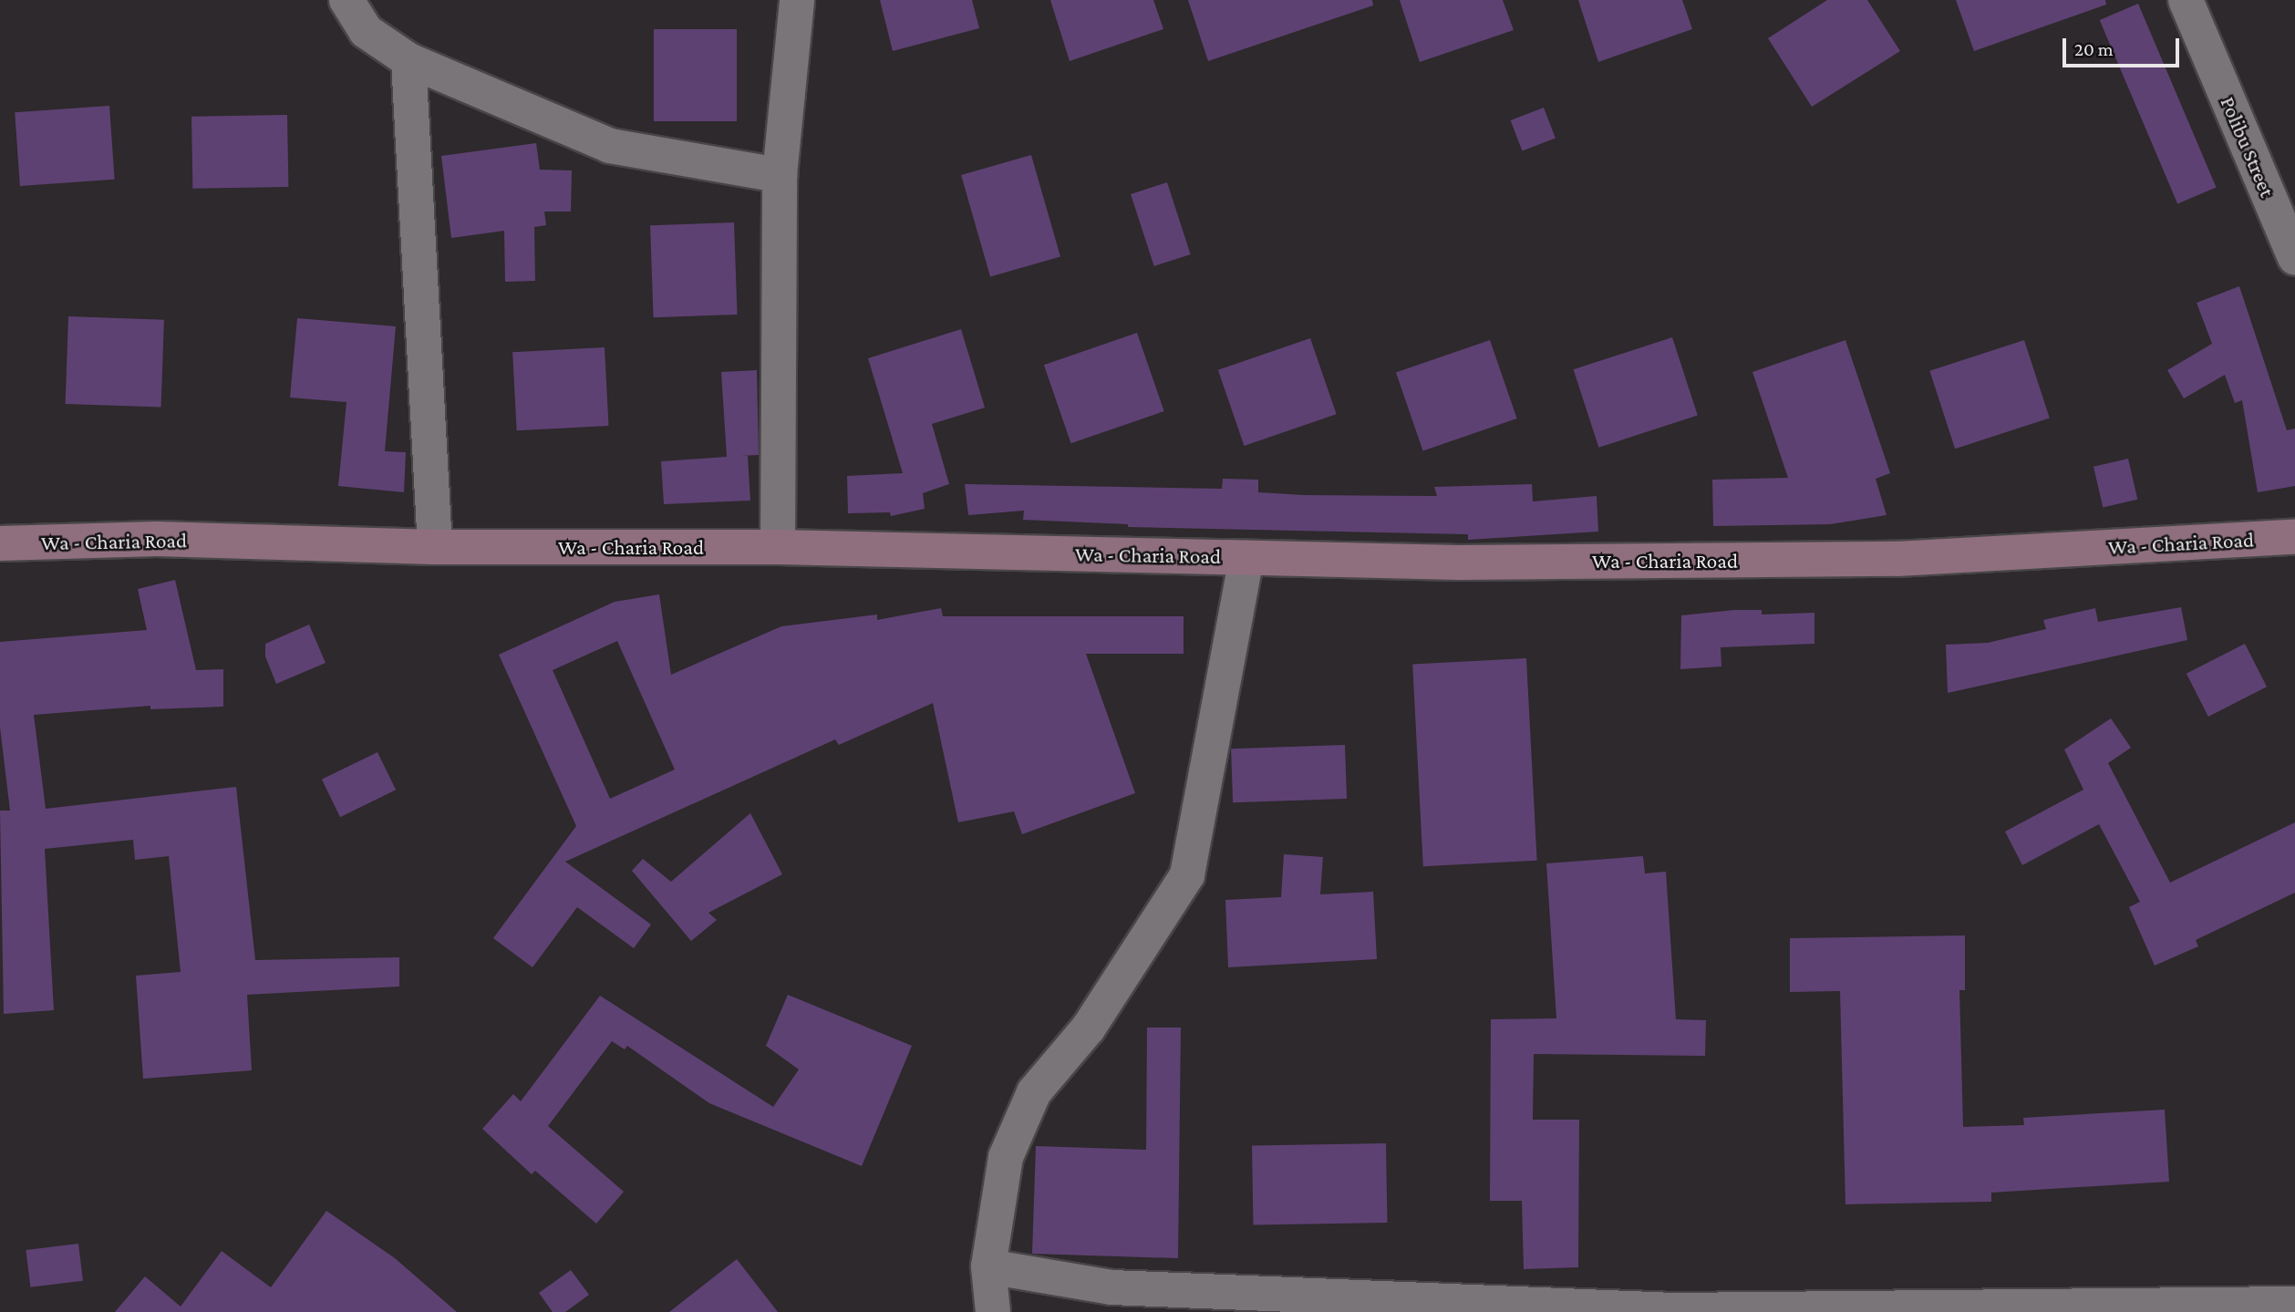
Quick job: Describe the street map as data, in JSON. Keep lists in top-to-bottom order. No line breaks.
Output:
{"streets":{"street":["Polibu Street","Wa - Charia Road"]},"scale_bar":"20 m"}
